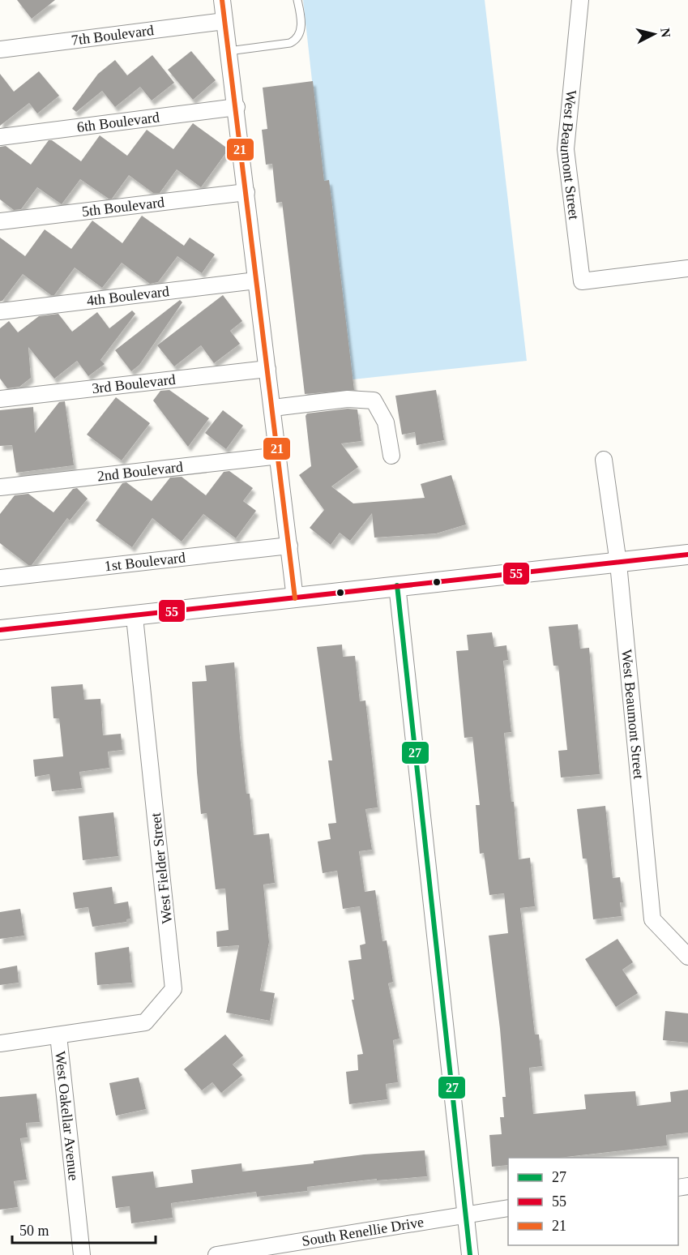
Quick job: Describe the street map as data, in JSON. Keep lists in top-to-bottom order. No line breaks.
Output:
{"streets":{"street":["7th Boulevard","6th Boulevard","West Beaumont Street","5th Boulevard","4th Boulevard","3rd Boulevard","2nd Boulevard","1st Boulevard","West Fielder Street","West Oakellar Avenue","South Renellie Drive"]},"crossings":[["West Fielder Street","West Oakellar Avenue"]],"lines":["transit line 21","transit line 55","transit line 27"],"legend":["27","55","21"],"scale_bar":"50 m","north":"right"}
